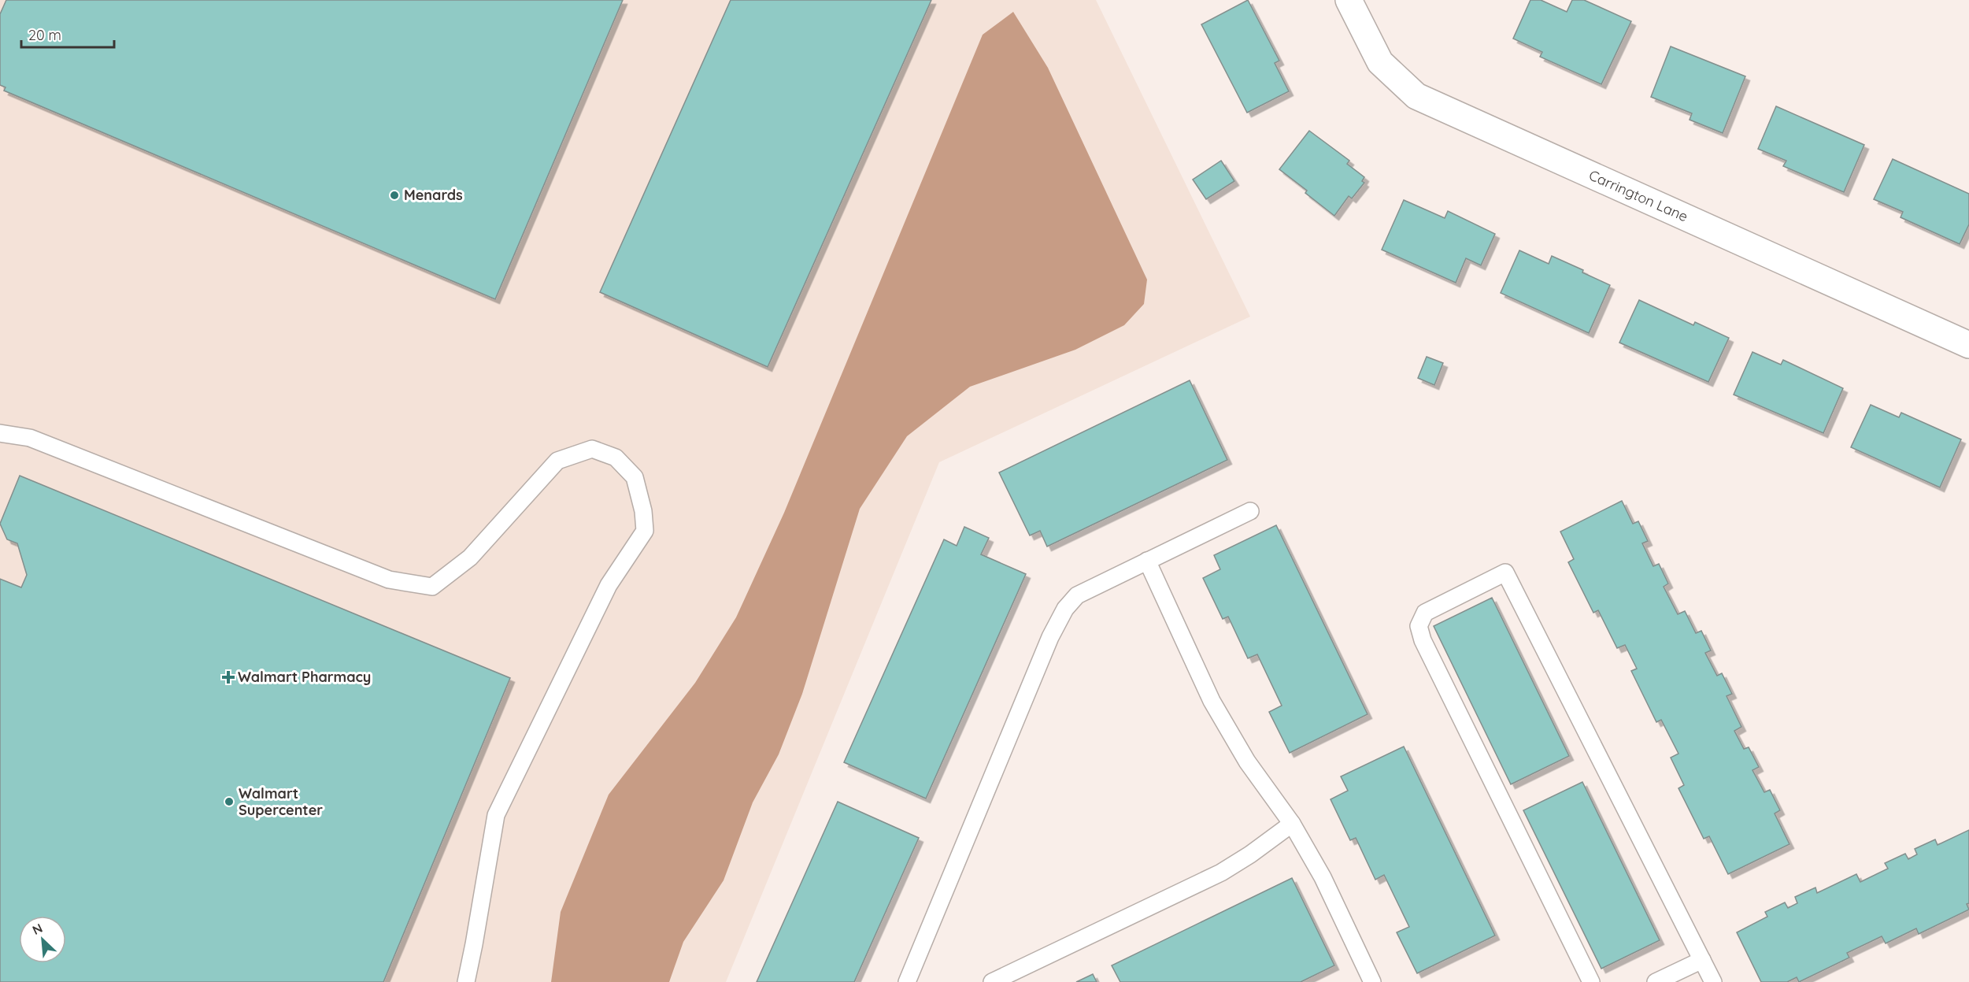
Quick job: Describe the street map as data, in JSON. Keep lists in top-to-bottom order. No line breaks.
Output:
{"streets":{"street":["Carrington Lane"]},"places":{"other":["Menards","Walmart Supercenter"],"health":["Walmart Pharmacy"]},"scale_bar":"20 m","north":"top left"}
